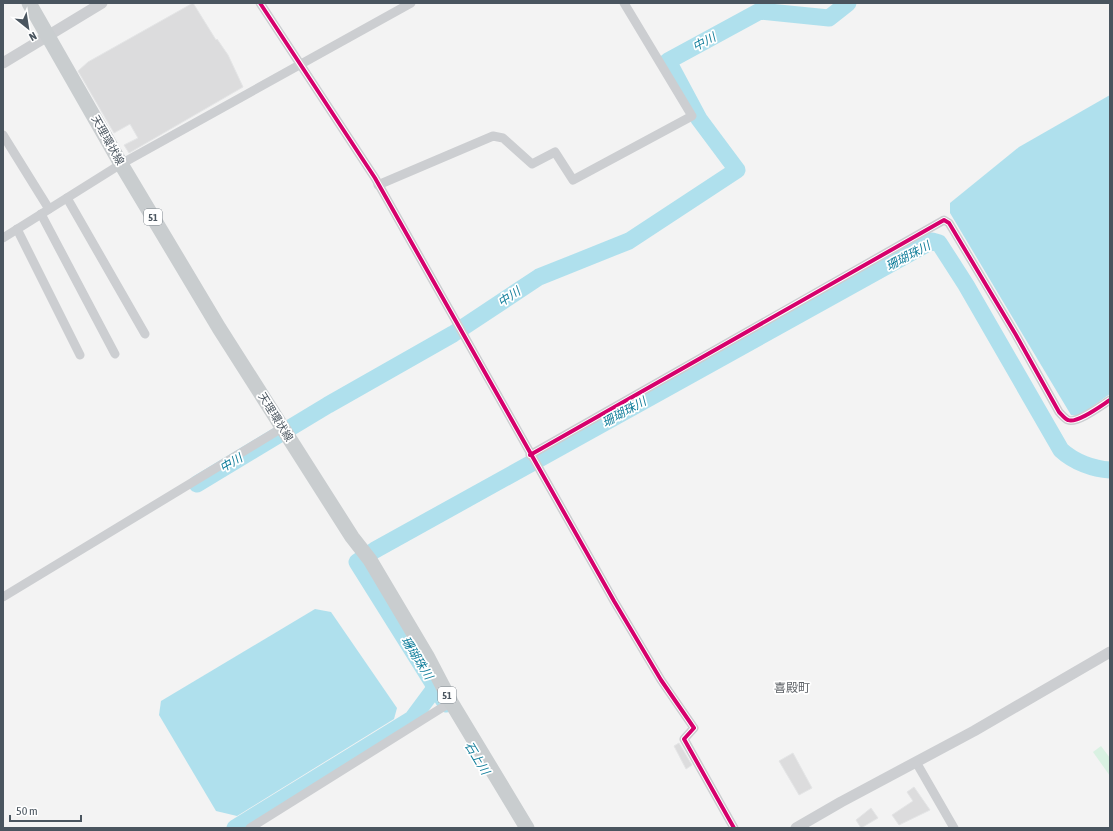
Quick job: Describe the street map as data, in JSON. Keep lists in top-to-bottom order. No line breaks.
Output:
{"streets":{"main road":["天理環状線","51"]},"districts":["喜殿町"],"water":["中川","珊瑚珠川","石上川"],"scale_bar":"50 m","north":"bottom right"}
